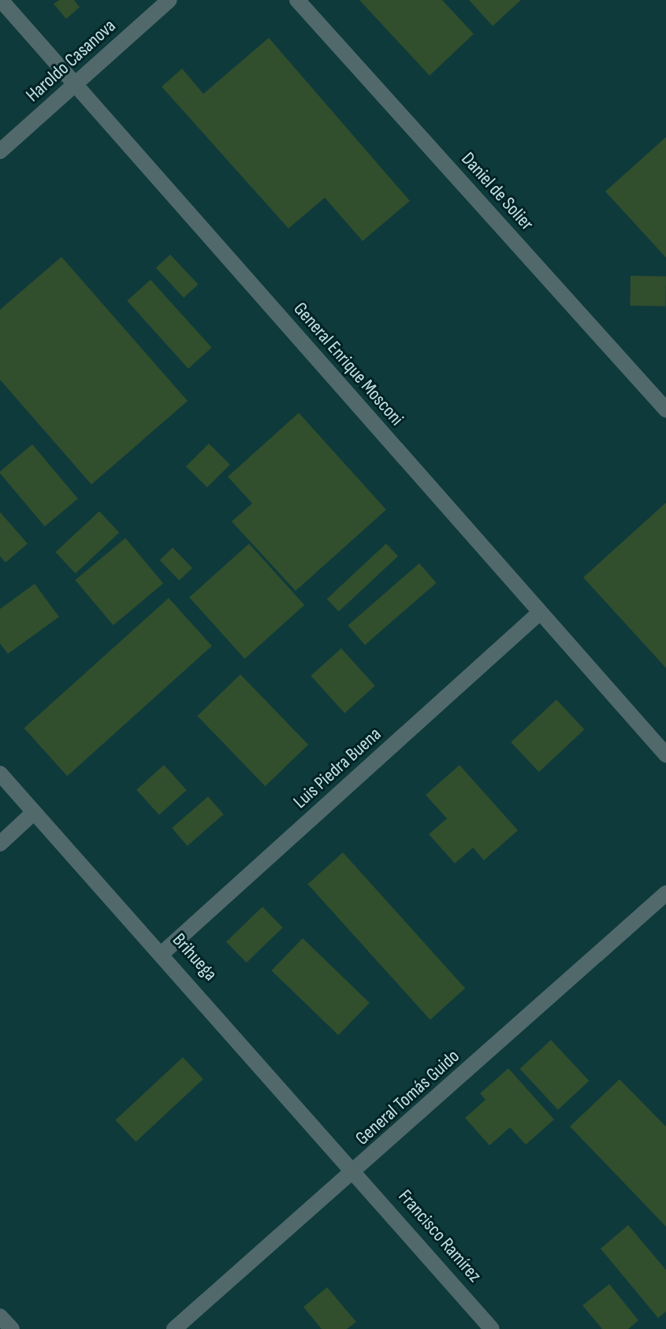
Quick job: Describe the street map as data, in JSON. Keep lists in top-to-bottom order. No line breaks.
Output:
{"streets":{"street":["Haroldo Casanova","Daniel de Solier","General Enrique Mosconi","Luis Piedra Buena","Brihuega","General Tomás Guido","Francisco Ramírez"]},"crossings":[["Haroldo Casanova","General Enrique Mosconi"],["General Enrique Mosconi","Luis Piedra Buena"],["Luis Piedra Buena","Brihuega"],["Brihuega","General Tomás Guido"],["Brihuega","Francisco Ramírez"],["General Tomás Guido","Francisco Ramírez"]]}
